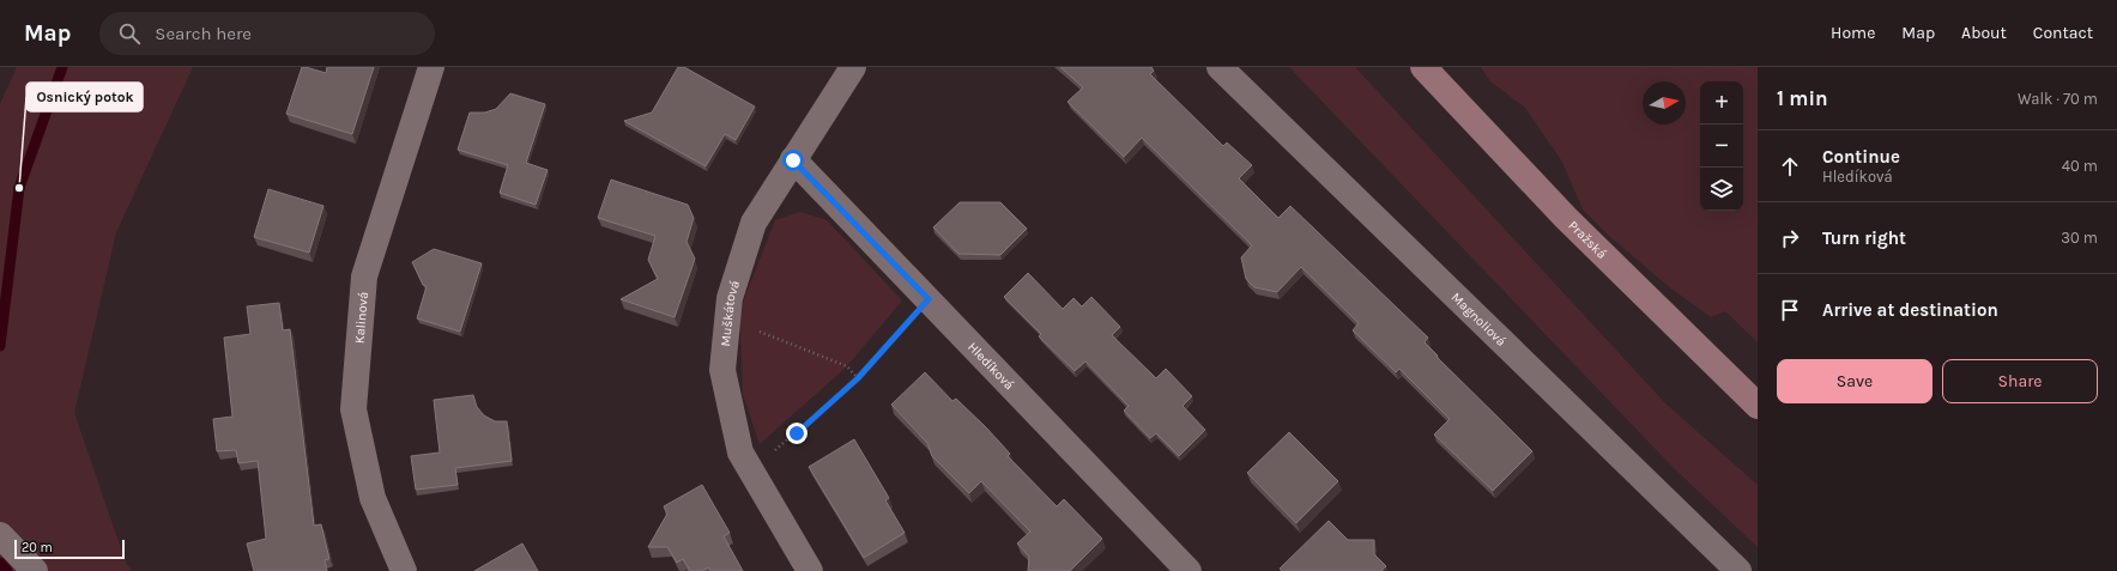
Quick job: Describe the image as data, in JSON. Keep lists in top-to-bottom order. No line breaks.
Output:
{"streets":{"main road":["Pražská"],"street":["Muškátová","Kalinová","Magnoliová","Hledíková"]},"crossings":[["Muškátová","Hledíková"]],"places":["Osnický potok"],"scale_bar":"20 m","north":"right","page":{"header":"Map","search":"Search here","nav":["Home","Map","About","Contact"],"heading":["1 min","Walk · 70 m"],"map_buttons":["+","−"],"list":[["Continue","Hledíková","40 m"],["Turn right","30 m"],"Arrive at destination"],"buttons":["Save","Share"],"scale":"20 m"}}
